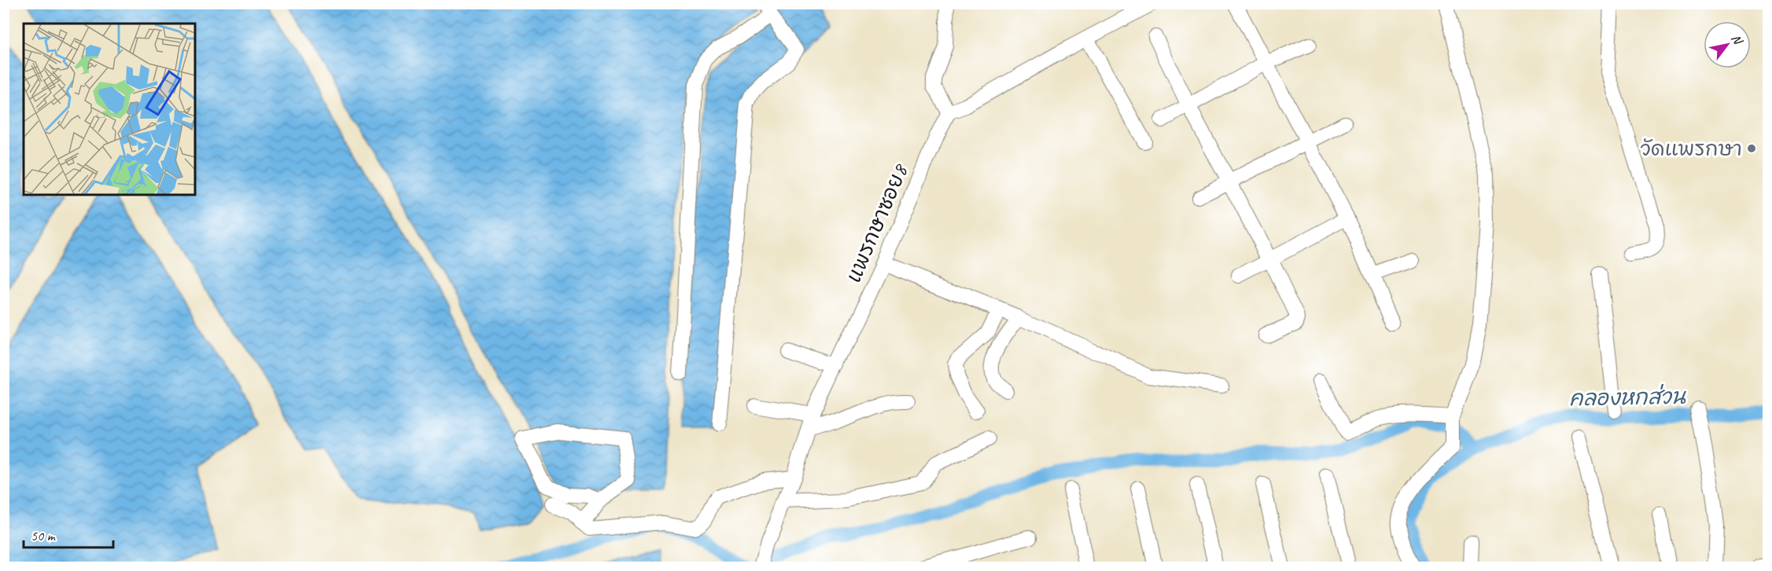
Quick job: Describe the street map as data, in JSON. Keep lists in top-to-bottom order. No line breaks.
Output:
{"streets":{"street":["แพรกษาซอย8"]},"water":["คลองหกส่วน"],"places":["วัดแพรกษา"],"scale_bar":"50 m","north":"top right"}
